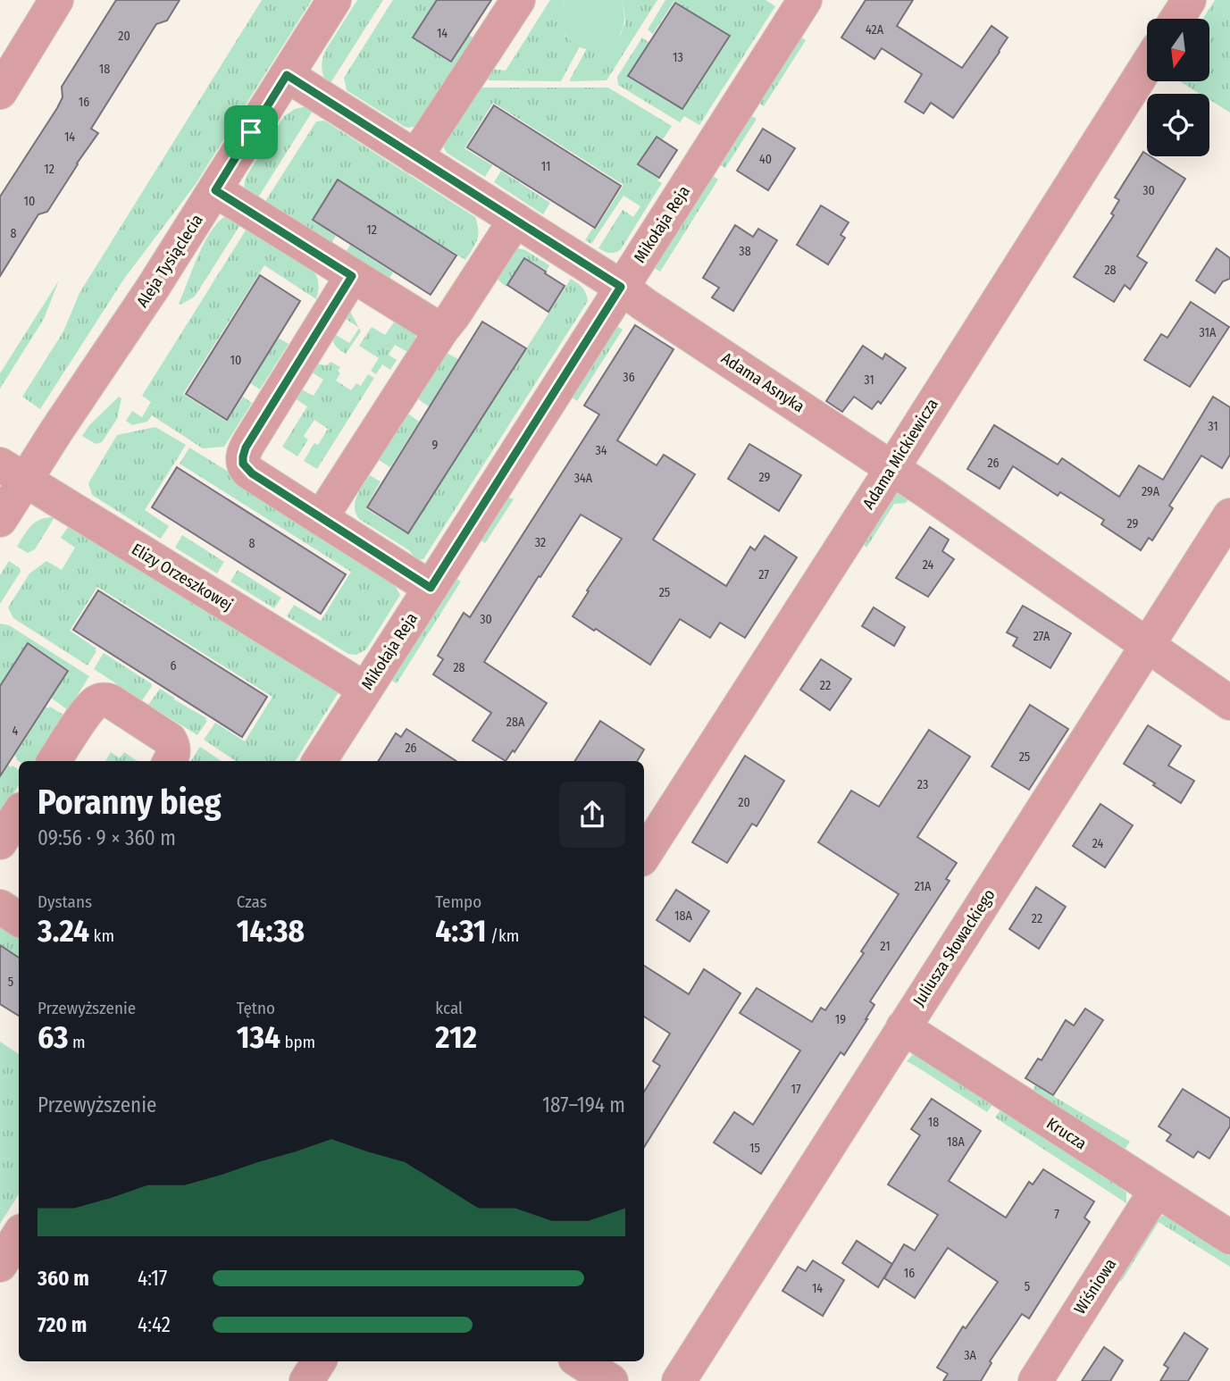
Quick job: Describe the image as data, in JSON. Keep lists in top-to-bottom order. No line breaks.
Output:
{"streets":{"street":["Mikołaja Reja","Aleja Tysiąclecia","Adama Asnyka","Adama Mickiewicza","Elizy Orzeszkowej","Juliusza Słowackiego","Krucza","Wiśniowa"]},"crossings":[["Mikołaja Reja","Adama Asnyka"],["Mikołaja Reja","Elizy Orzeszkowej"],["Aleja Tysiąclecia","Adama Asnyka"],["Aleja Tysiąclecia","Elizy Orzeszkowej"],["Adama Asnyka","Adama Mickiewicza"],["Adama Asnyka","Juliusza Słowackiego"],["Juliusza Słowackiego","Krucza"],["Krucza","Wiśniowa"]],"house_numbers":["42A","14","20","13","18","16","14","40","11","12","30","10","12","8","38","28","31A","10","36","31","31","9","34","26","29","34A","29A","29","32","8","24","27","25","30","27A","6","28","22","28A","4","26","25","23","20","24","21A","18A","22","21","5","19","17","18","18A","15","7","16","5","14","3A"],"north":"bottom","page":{"heading":["Poranny bieg","09:56 · 9 × 360 m"],"stats":[["Dystans","3.24 km"],["Czas","14:38"],["Tempo","4:31 /km"],["Przewyższenie","63 m"],["Tętno","134 bpm"],["kcal","212"]],"chart":["Przewyższenie","187–194 m"],"list":[{"name":"360 m","note":"4:17"},{"name":"720 m","note":"4:42"}]}}
